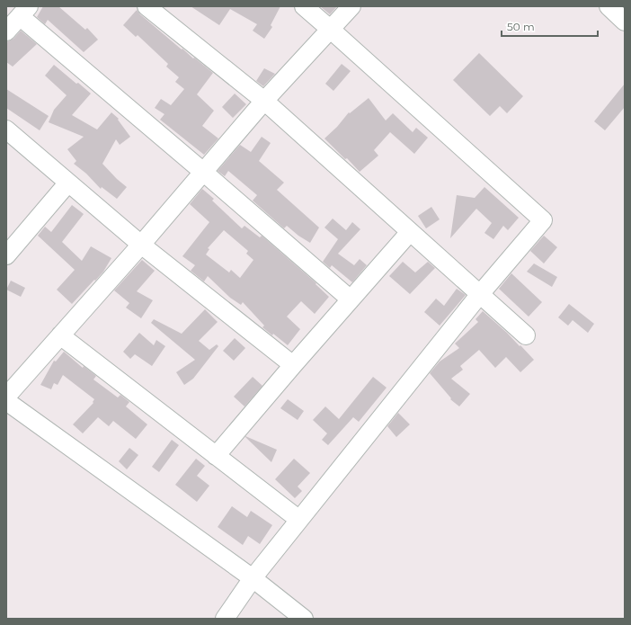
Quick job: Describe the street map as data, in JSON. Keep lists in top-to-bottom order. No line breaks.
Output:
{"scale_bar":"50 m"}
